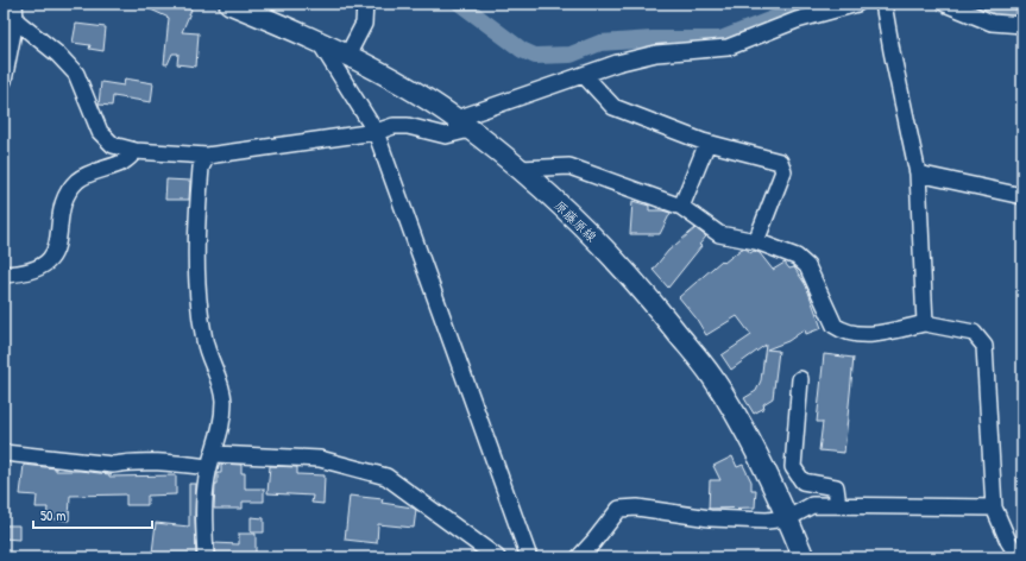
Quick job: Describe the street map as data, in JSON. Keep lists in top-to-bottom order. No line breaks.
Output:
{"streets":{"main road":["原藤原線"]},"scale_bar":"50 m"}
